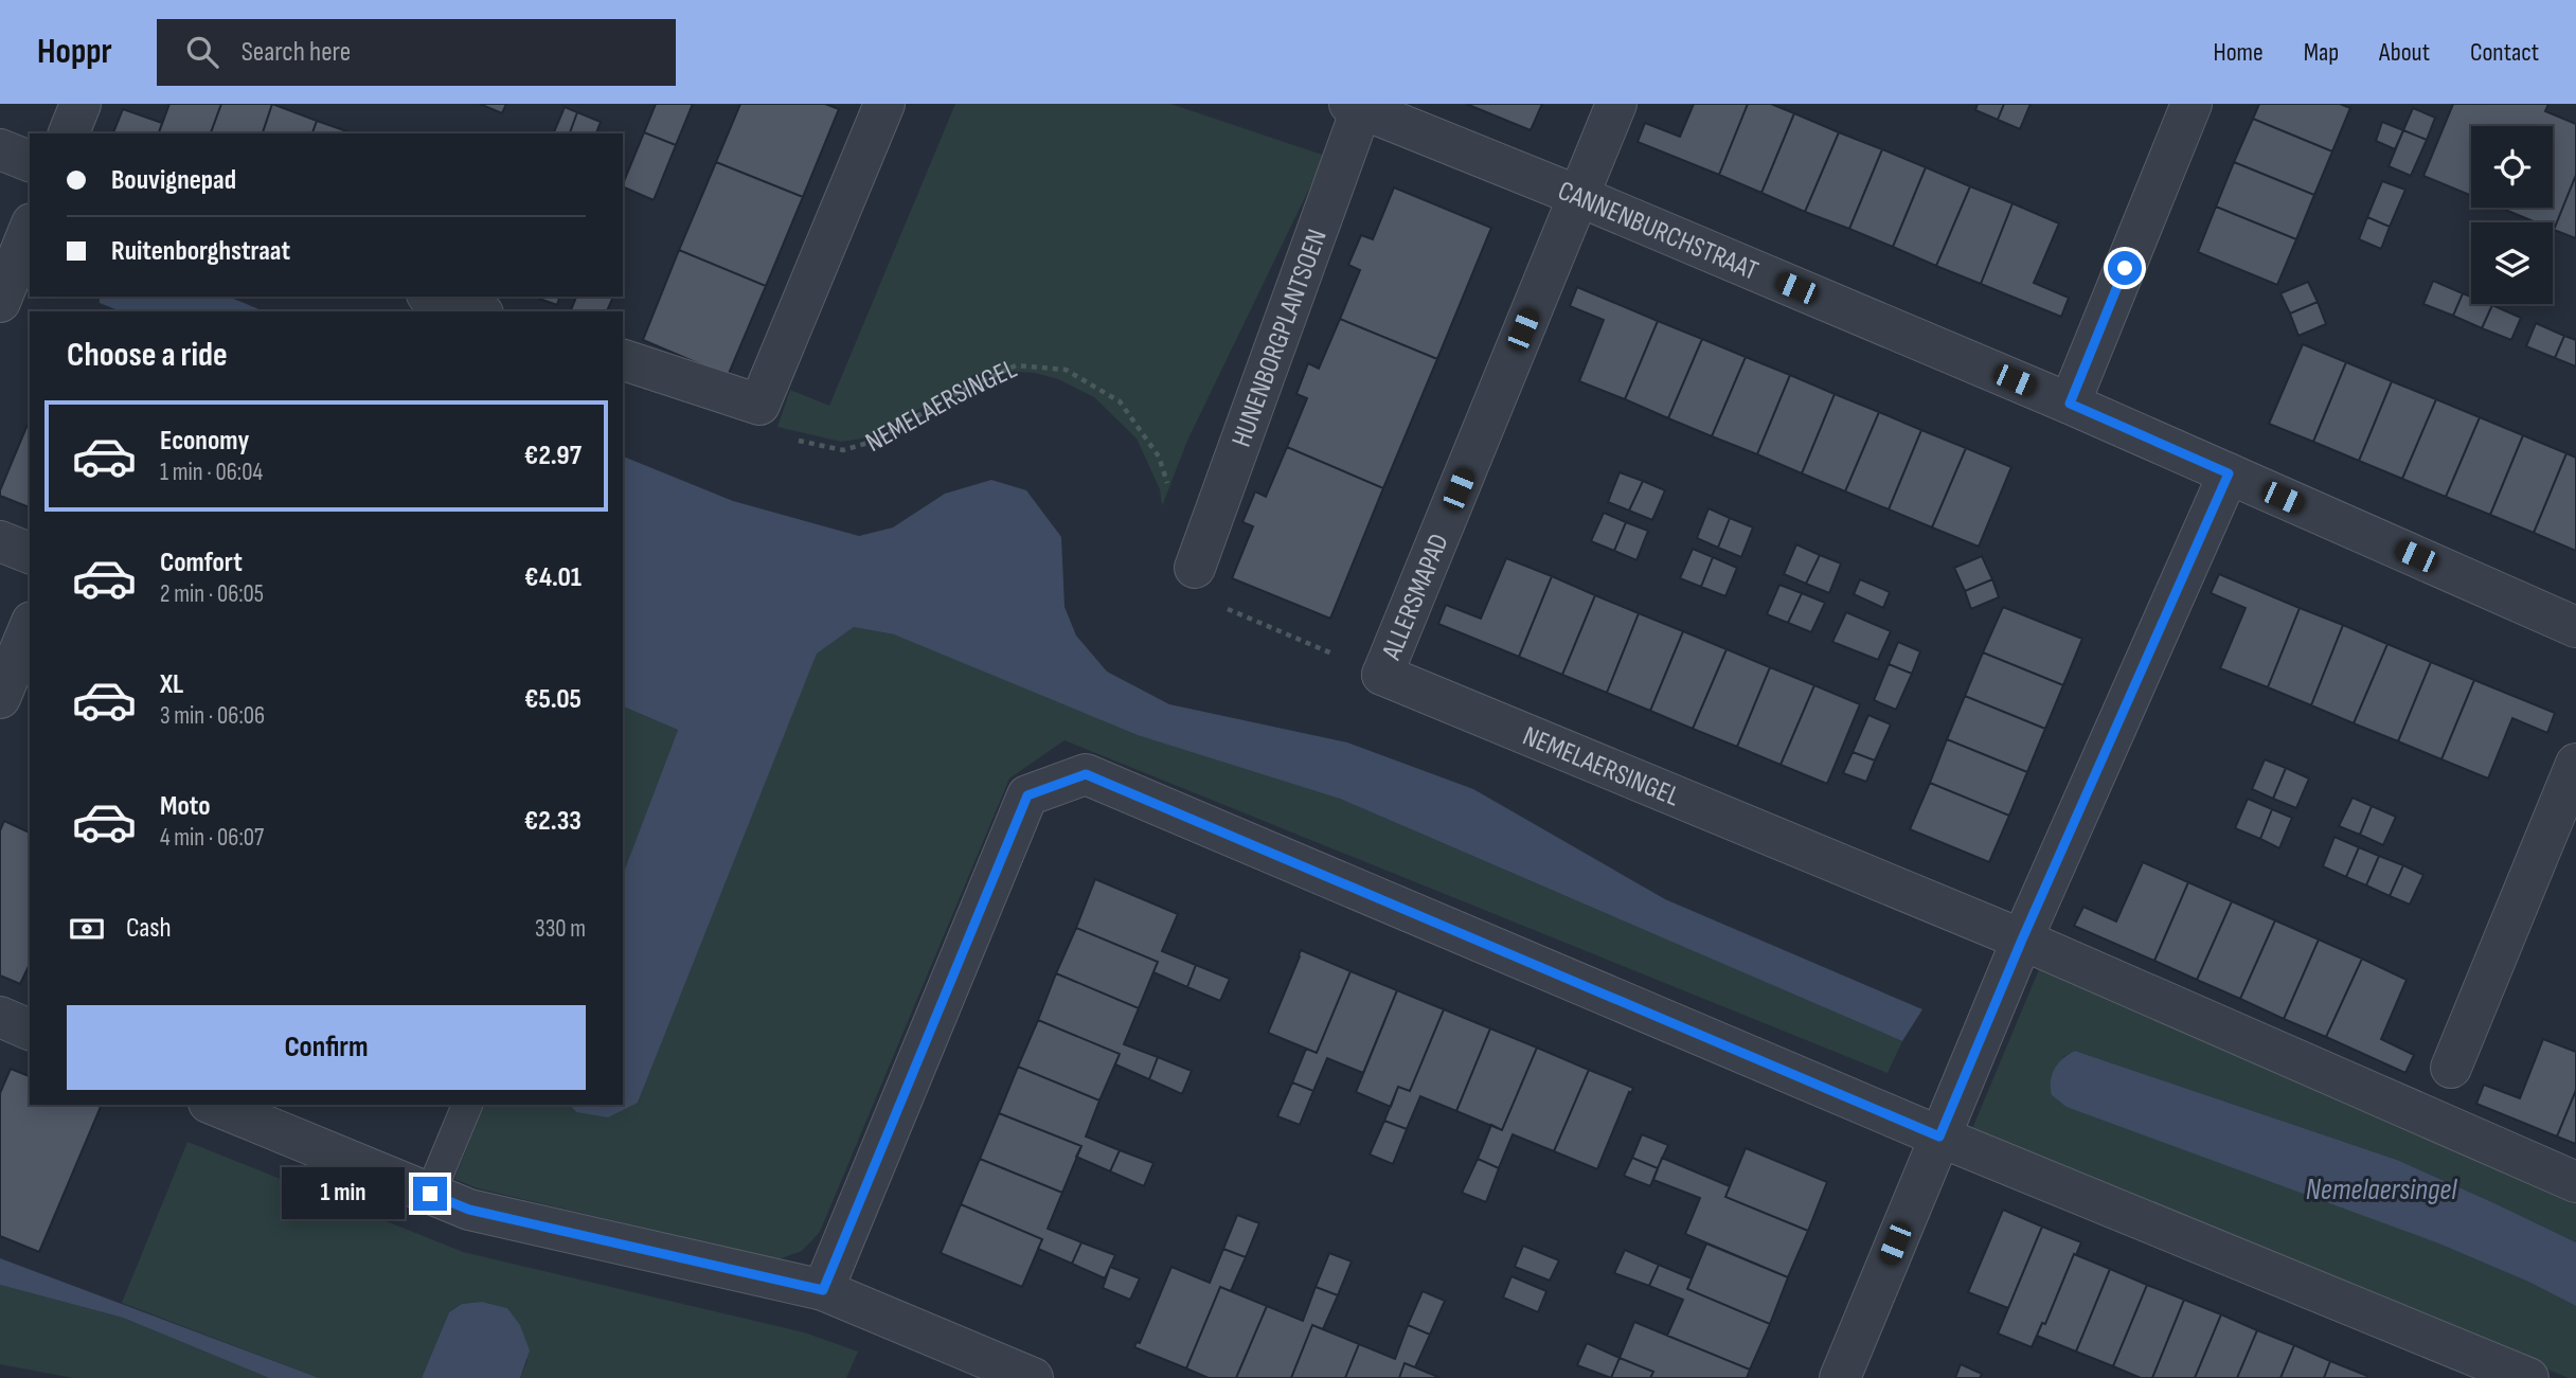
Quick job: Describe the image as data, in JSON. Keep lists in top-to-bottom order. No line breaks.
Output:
{"streets":{"street":["CANNENBURCHSTRAAT","HUNENBORGPLANTSOEN","NEMELAERSINGEL","ALLERSMAPAD"]},"crossings":[["CANNENBURCHSTRAAT","HUNENBORGPLANTSOEN"],["CANNENBURCHSTRAAT","ALLERSMAPAD"],["NEMELAERSINGEL","ALLERSMAPAD"]],"water":["Nemelaersingel"],"page":{"header":"Hoppr","search":"Search here","nav":["Home","Map","About","Contact"],"banner":["Bouvignepad","Ruitenborghstraat"],"heading":"Choose a ride","list":[{"name":"Economy","note":"1 min · 06:04","value":"€2.97"},{"name":"Comfort","note":"2 min · 06:05","value":"€4.01"},{"name":"XL","note":"3 min · 06:06","value":"€5.05"},{"name":"Moto","note":"4 min · 06:07","value":"€2.33"}],"pay":["Cash","330 m"],"buttons":"Confirm","bubble":"1 min"}}
